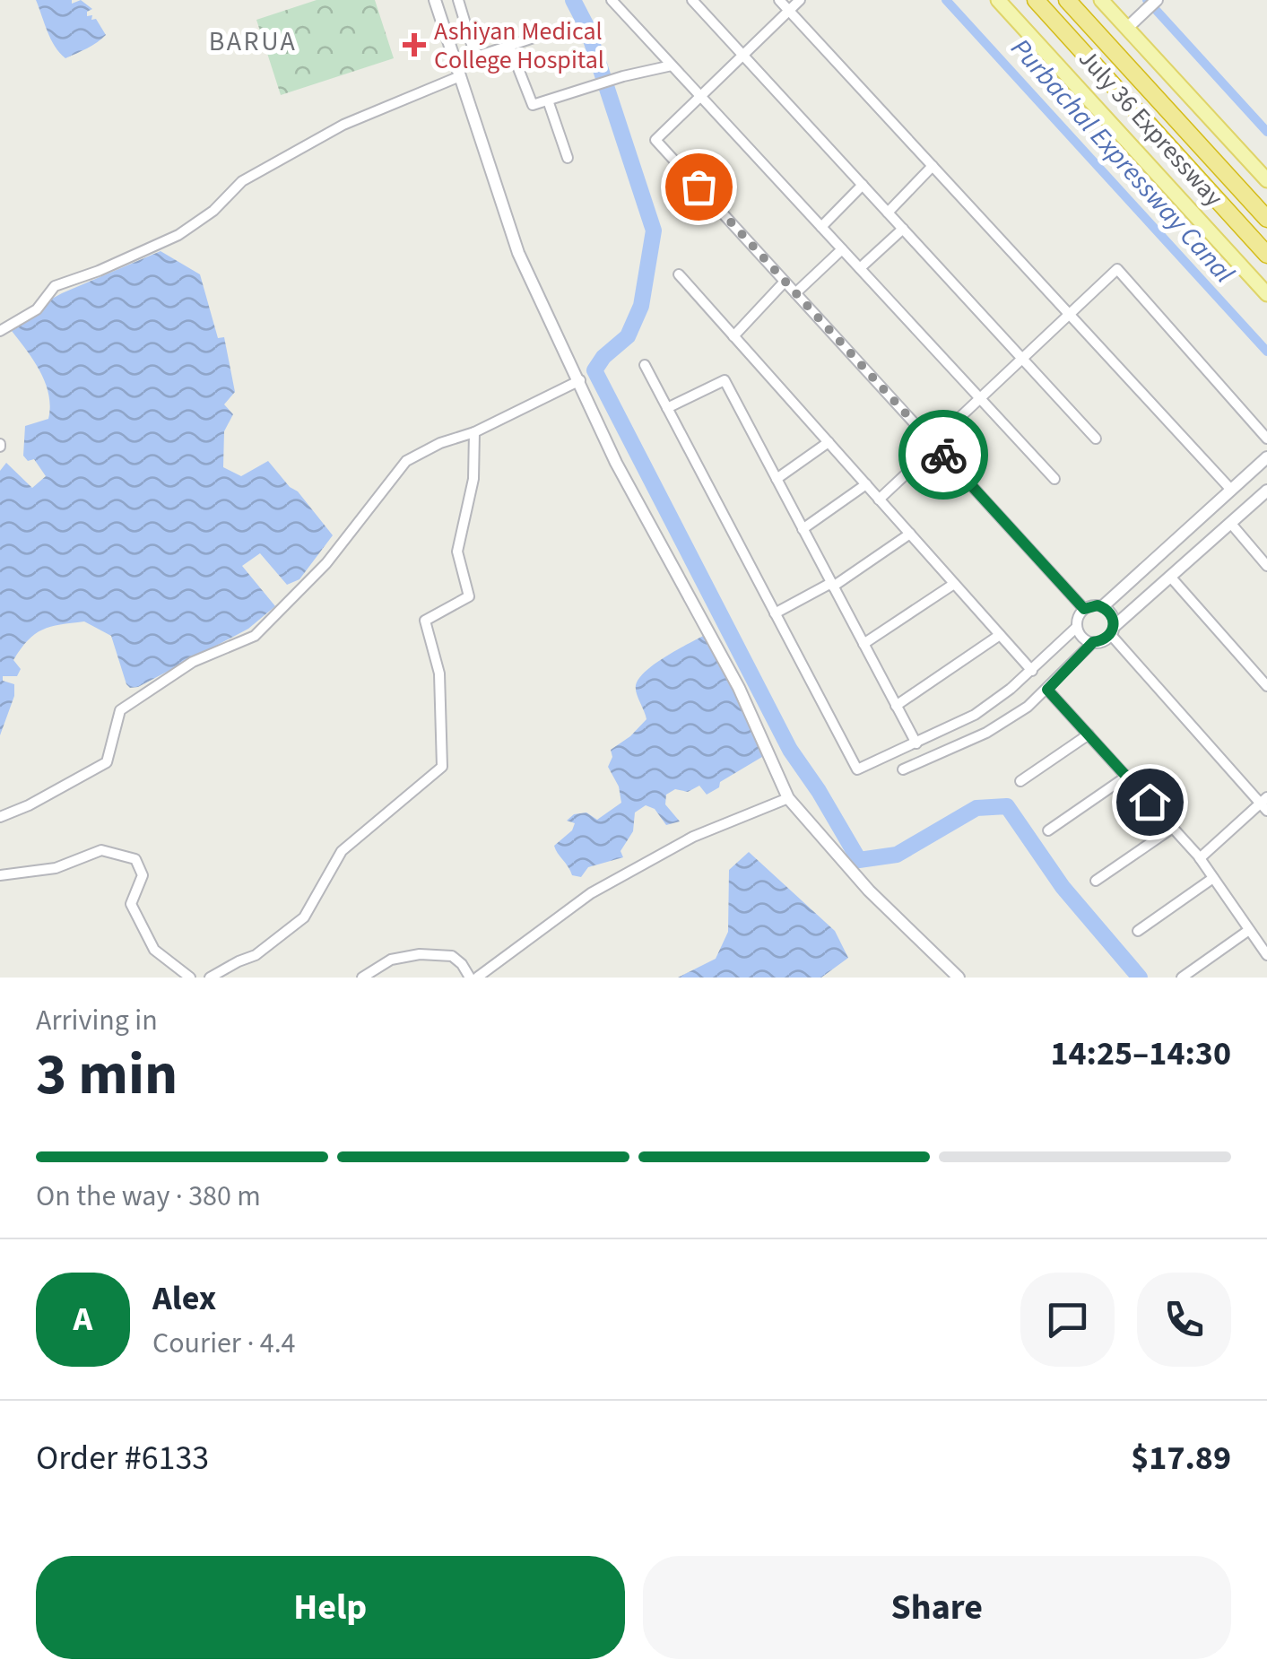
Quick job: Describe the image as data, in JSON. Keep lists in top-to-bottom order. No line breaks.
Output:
{"streets":{"highway":["July 36 Expressway"]},"districts":["BARUA"],"water":["Purbachal Expressway Canal"],"places":{"health":["Ashiyan Medical College Hospital"]},"page":{"heading":["3 min","Arriving in","14:25–14:30"],"panel":["Alex","Courier · 4.4","Order #6133","$17.89"],"bar":"On the way · 380 m","round":"A","buttons":["Help","Share"]}}
